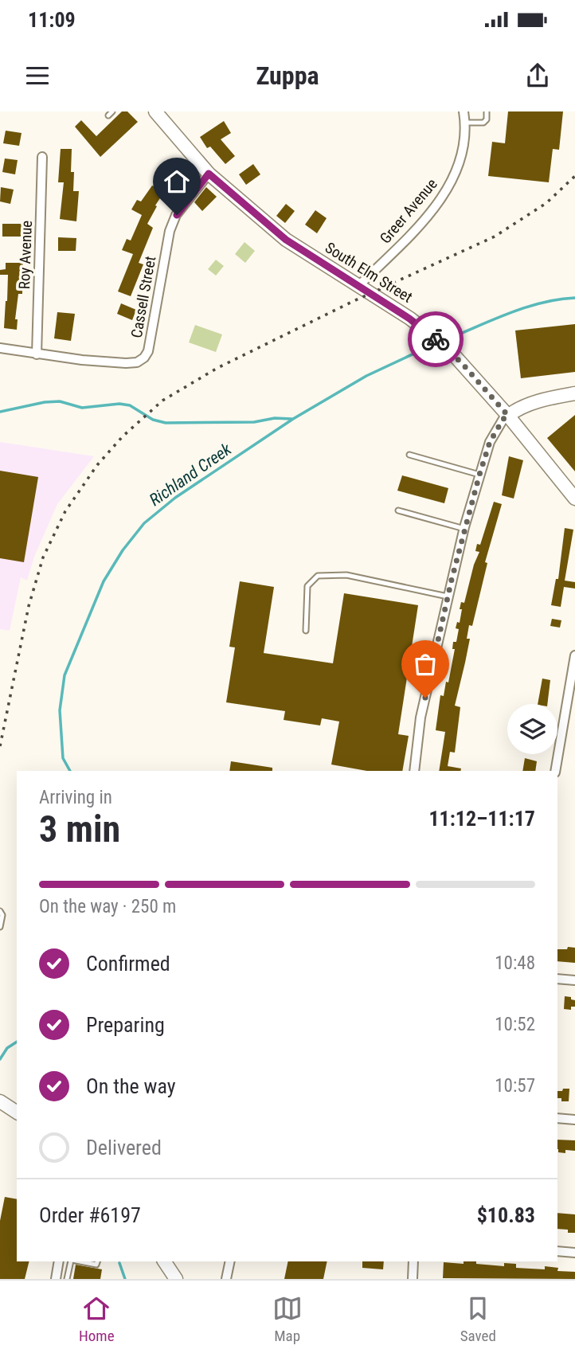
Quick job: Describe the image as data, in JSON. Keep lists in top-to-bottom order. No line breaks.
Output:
{"streets":{"street":["Greer Avenue","Roy Avenue","South Elm Street","Cassell Street"]},"crossings":[["Greer Avenue","South Elm Street"],["Roy Avenue","Cassell Street"],["South Elm Street","Cassell Street"]],"water":["Richland Creek"],"page":{"status":"11:09","header":"Zuppa","heading":["3 min","Arriving in","11:12–11:17"],"panel":["Order #6197","$10.83"],"bar":"On the way · 250 m","list":[["Confirmed","10:48"],["Preparing","10:52"],["On the way","10:57"],"Delivered"],"tabs":["Home","Map","Saved"]}}
